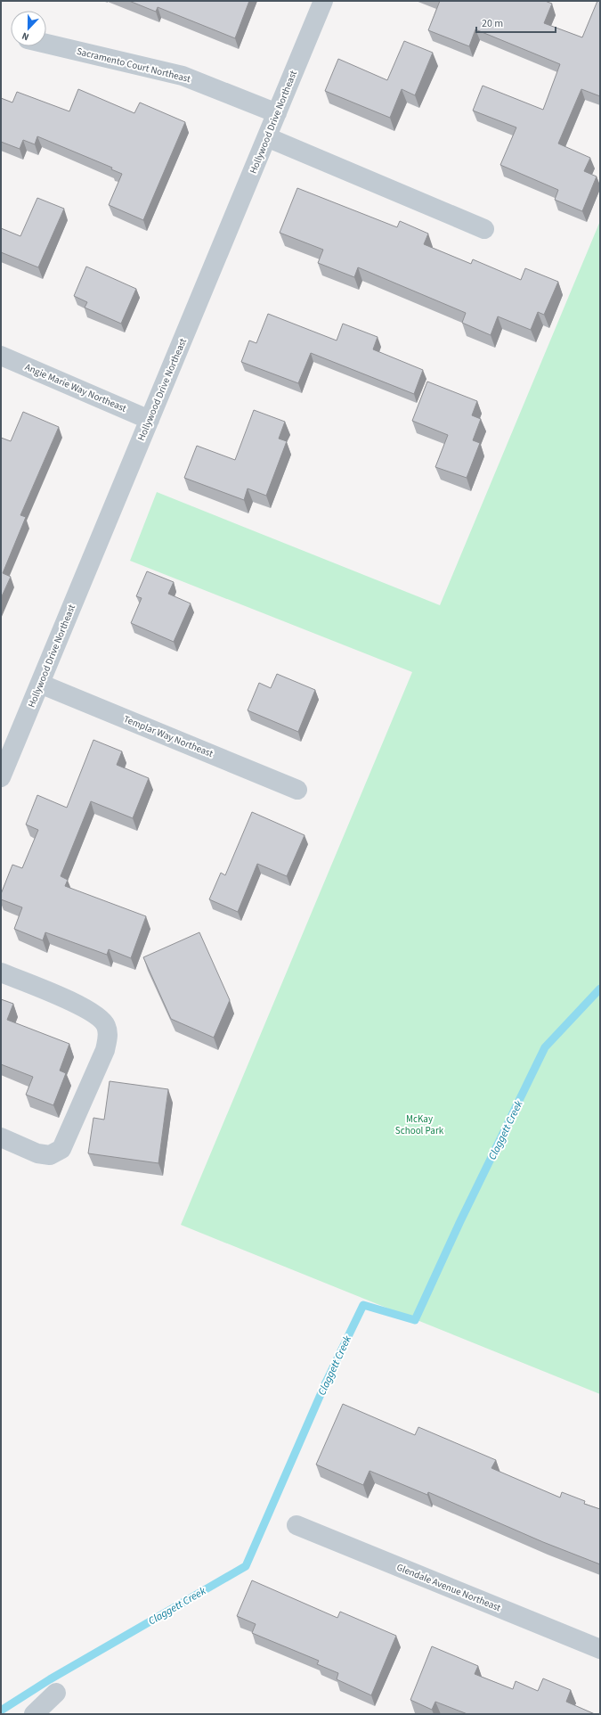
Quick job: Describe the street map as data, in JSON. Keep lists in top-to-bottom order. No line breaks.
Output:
{"streets":{"street":["Sacramento Court Northeast","Hollywood Drive Northeast","Angie Marie Way Northeast","Templar Way Northeast","Glendale Avenue Northeast"]},"crossings":[["Sacramento Court Northeast","Hollywood Drive Northeast"],["Hollywood Drive Northeast","Angie Marie Way Northeast"],["Hollywood Drive Northeast","Templar Way Northeast"]],"water":["Claggett Creek"],"parks":["McKay School Park"],"scale_bar":"20 m","north":"bottom"}
